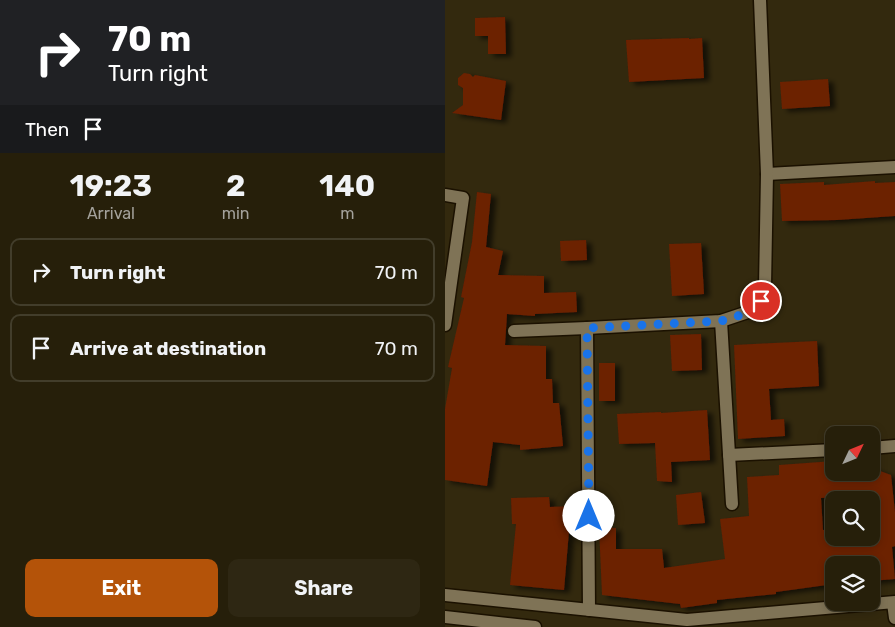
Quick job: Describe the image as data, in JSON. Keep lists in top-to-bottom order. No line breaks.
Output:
{"north":"top right","page":{"turn":["70 m","Turn right"],"then":"Then","eta":["19:23","Arrival","2","min","140","m"],"list":[{"name":"Turn right","value":"70 m"},{"name":"Arrive at destination","value":"70 m"}],"buttons":["Exit","Share"]}}
